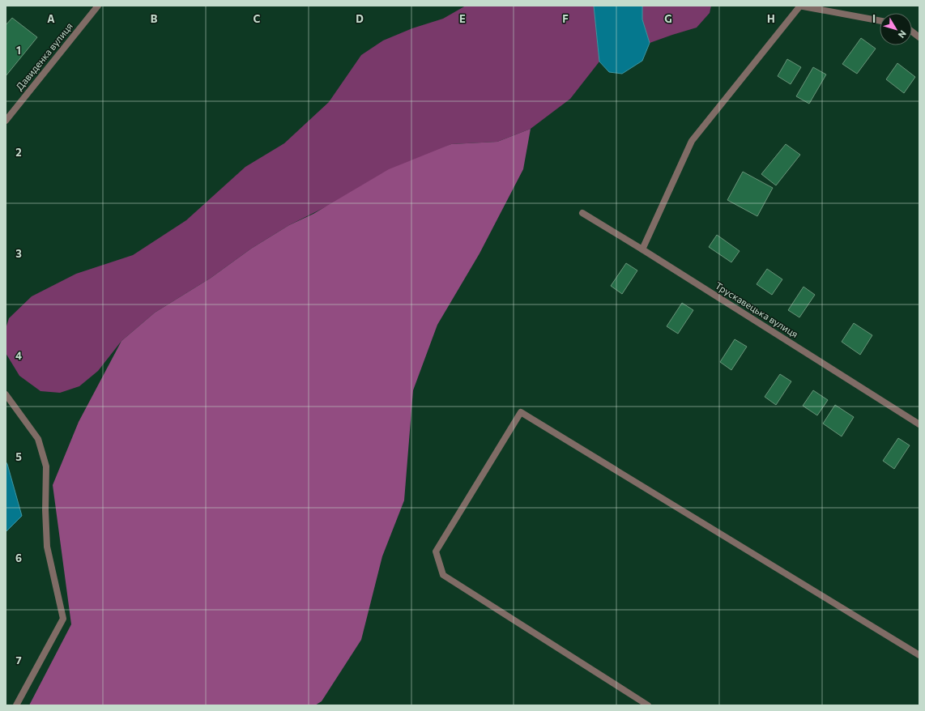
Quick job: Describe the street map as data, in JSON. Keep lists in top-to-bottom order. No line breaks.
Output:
{"streets":{"street":["Давиденка вулиця","Трускавецька вулиця"]},"north":"bottom right","grid":{"columns":["A","B","C","D","E","F","G","H","I"],"rows":["1","2","3","4","5","6","7"]}}
